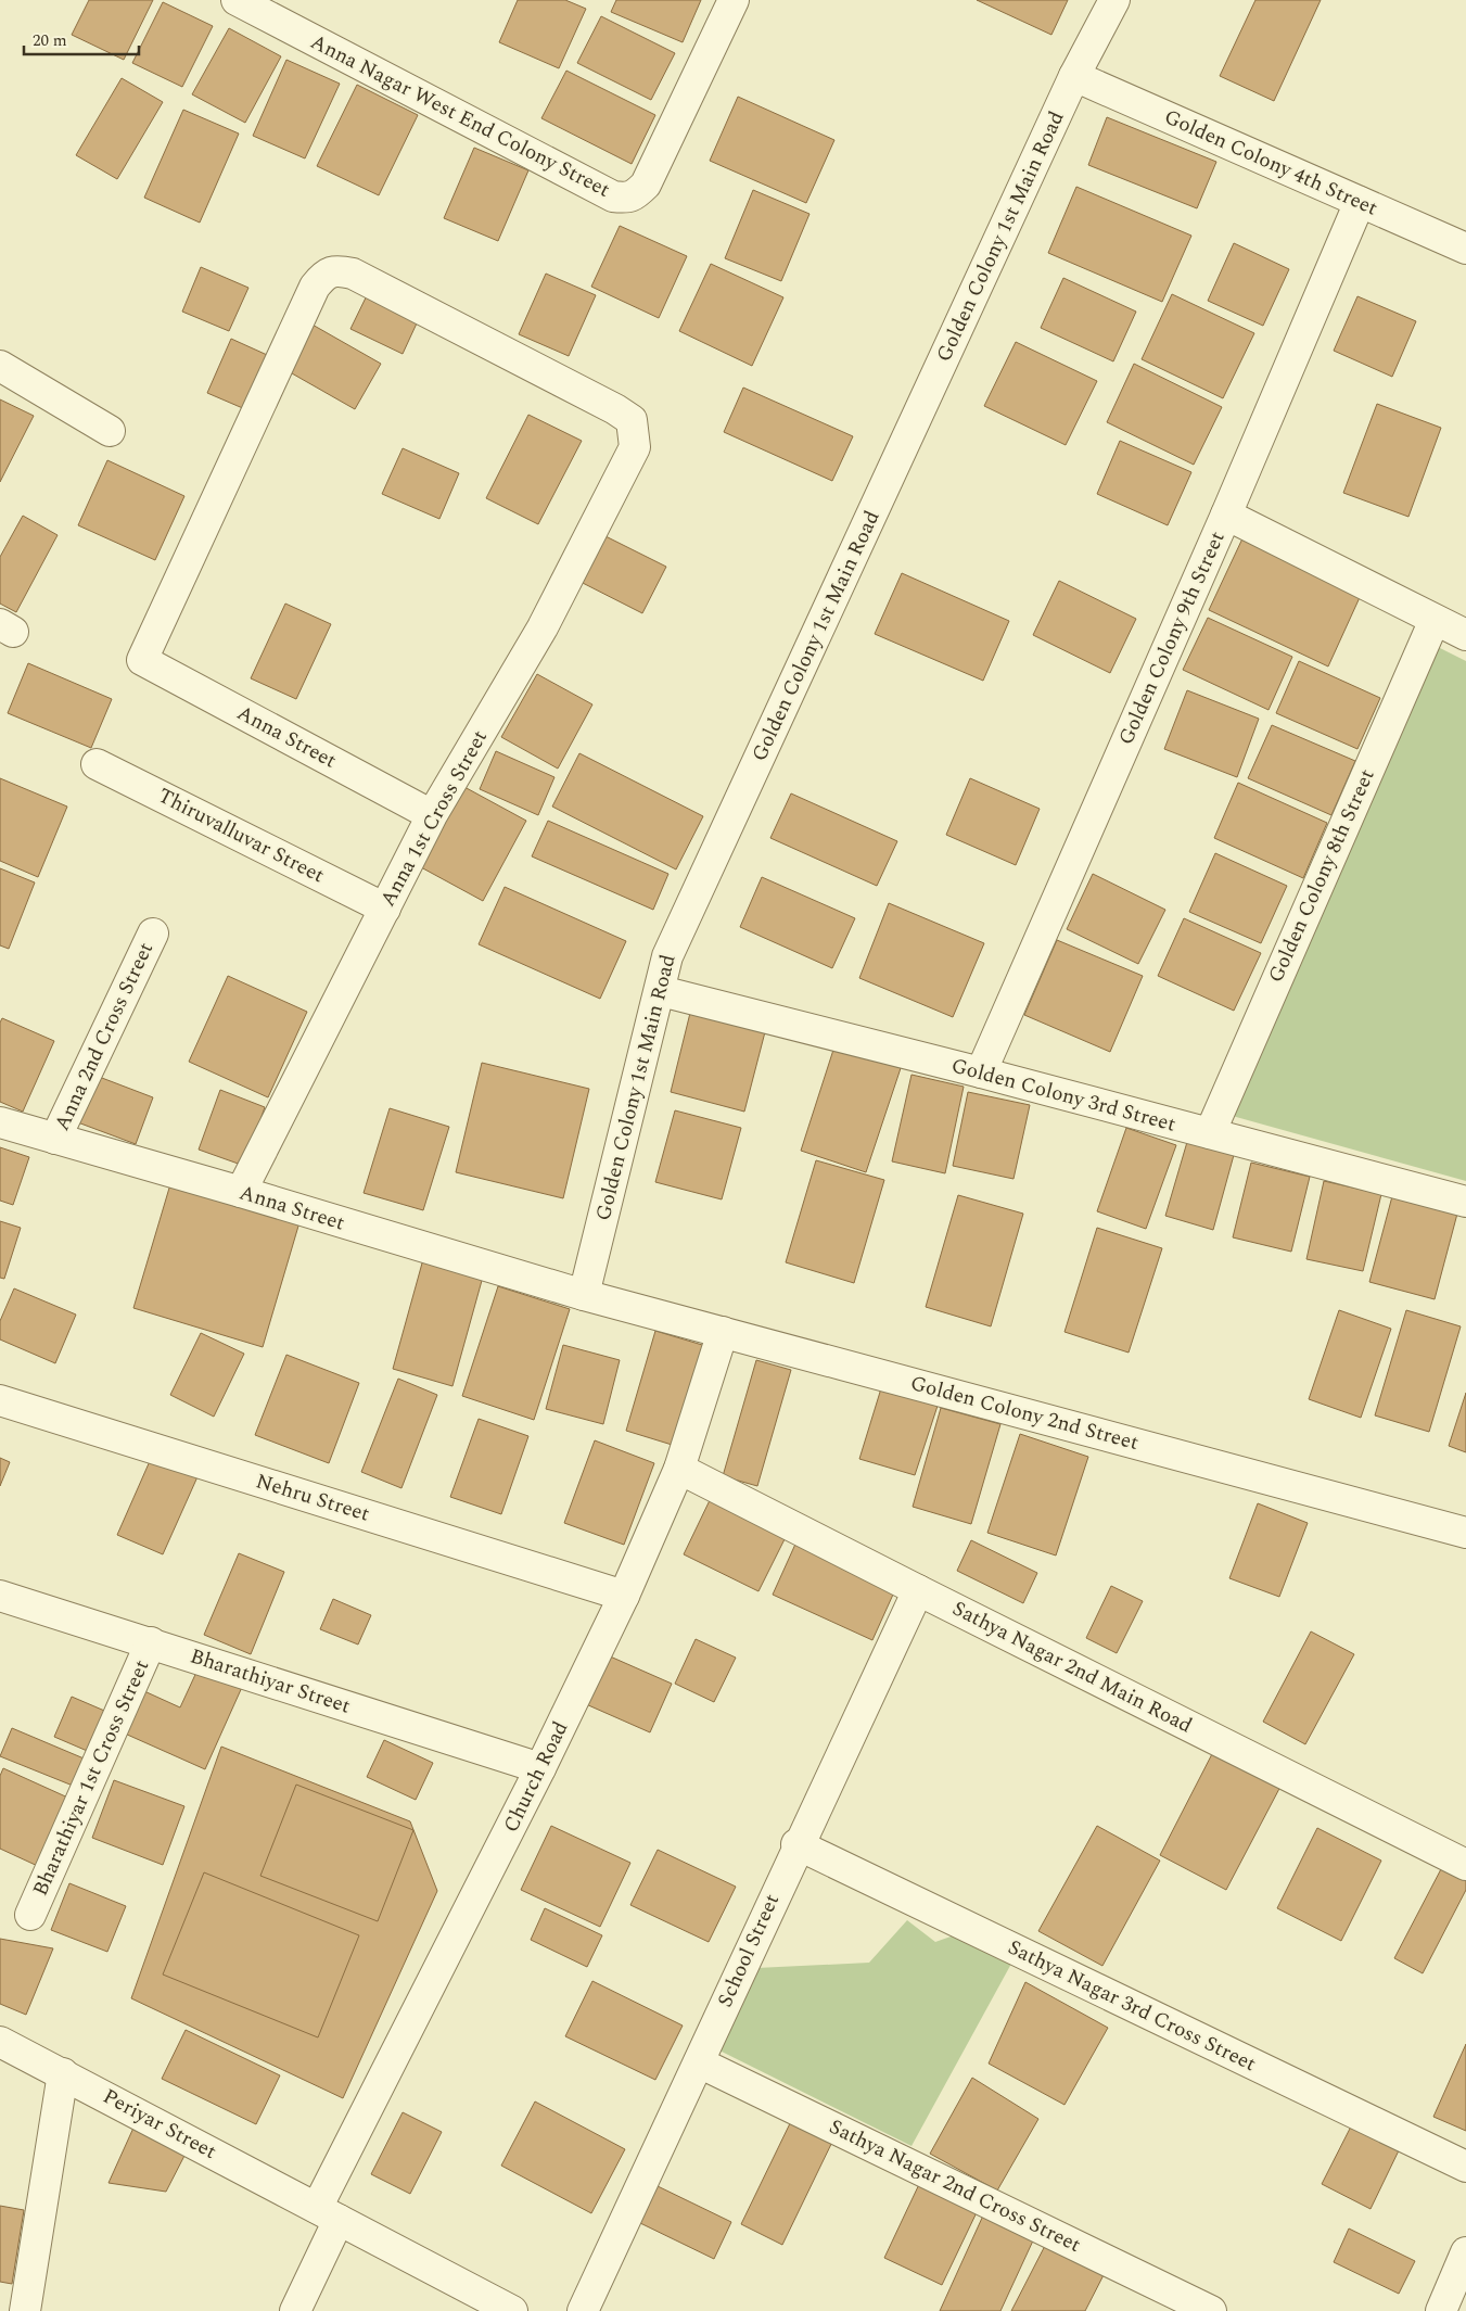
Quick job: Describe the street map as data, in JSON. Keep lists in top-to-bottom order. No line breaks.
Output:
{"streets":{"street":["Anna Nagar West End Colony Street","Golden Colony 4th Street","Golden Colony 1st Main Road","Golden Colony 9th Street","Anna Street","Anna 1st Cross Street","Thiruvalluvar Street","Golden Colony 8th Street","Anna 2nd Cross Street","Golden Colony 3rd Street","Golden Colony 2nd Street","Nehru Street","Sathya Nagar 2nd Main Road","Bharathiyar Street","Church Road","Bharathiyar 1st Cross Street","School Street","Sathya Nagar 3rd Cross Street","Periyar Street","Sathya Nagar 2nd Cross Street"]},"crossings":[["Golden Colony 4th Street","Golden Colony 1st Main Road"],["Golden Colony 4th Street","Golden Colony 9th Street"],["Golden Colony 1st Main Road","Anna Street"],["Golden Colony 1st Main Road","Golden Colony 3rd Street"],["Golden Colony 1st Main Road","Golden Colony 2nd Street"],["Golden Colony 9th Street","Golden Colony 3rd Street"],["Anna Street","Anna 1st Cross Street"],["Anna Street","Anna 2nd Cross Street"],["Anna Street","Golden Colony 2nd Street"],["Anna 1st Cross Street","Thiruvalluvar Street"],["Golden Colony 8th Street","Golden Colony 3rd Street"],["Golden Colony 2nd Street","Church Road"],["Nehru Street","Church Road"],["Sathya Nagar 2nd Main Road","Church Road"],["Sathya Nagar 2nd Main Road","School Street"],["Bharathiyar Street","Church Road"],["Bharathiyar Street","Bharathiyar 1st Cross Street"],["Church Road","Periyar Street"],["School Street","Sathya Nagar 3rd Cross Street"],["School Street","Sathya Nagar 2nd Cross Street"]],"scale_bar":"20 m"}
